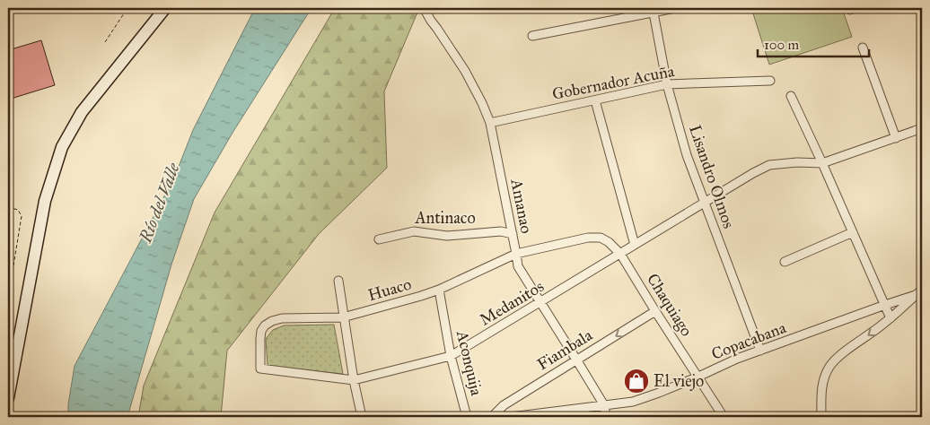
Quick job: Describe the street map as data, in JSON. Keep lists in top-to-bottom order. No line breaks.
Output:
{"streets":{"street":["Gobernador Acuña","Lisandro Olmos","Amanao","Antinaco","Huaco","Medanitos","Chaquiago","Copacabana","Fiambala","Aconquija"]},"crossings":[["Gobernador Acuña","Lisandro Olmos"],["Gobernador Acuña","Amanao"],["Lisandro Olmos","Medanitos"],["Lisandro Olmos","Copacabana"],["Amanao","Antinaco"],["Amanao","Huaco"],["Amanao","Medanitos"],["Amanao","Copacabana"],["Amanao","Fiambala"],["Huaco","Medanitos"],["Huaco","Aconquija"],["Medanitos","Chaquiago"],["Medanitos","Aconquija"],["Chaquiago","Copacabana"],["Chaquiago","Fiambala"]],"one_way":["Fiambala"],"water":["Río del Valle"],"places":{"shop":["El viejo"]},"scale_bar":"100 m"}
